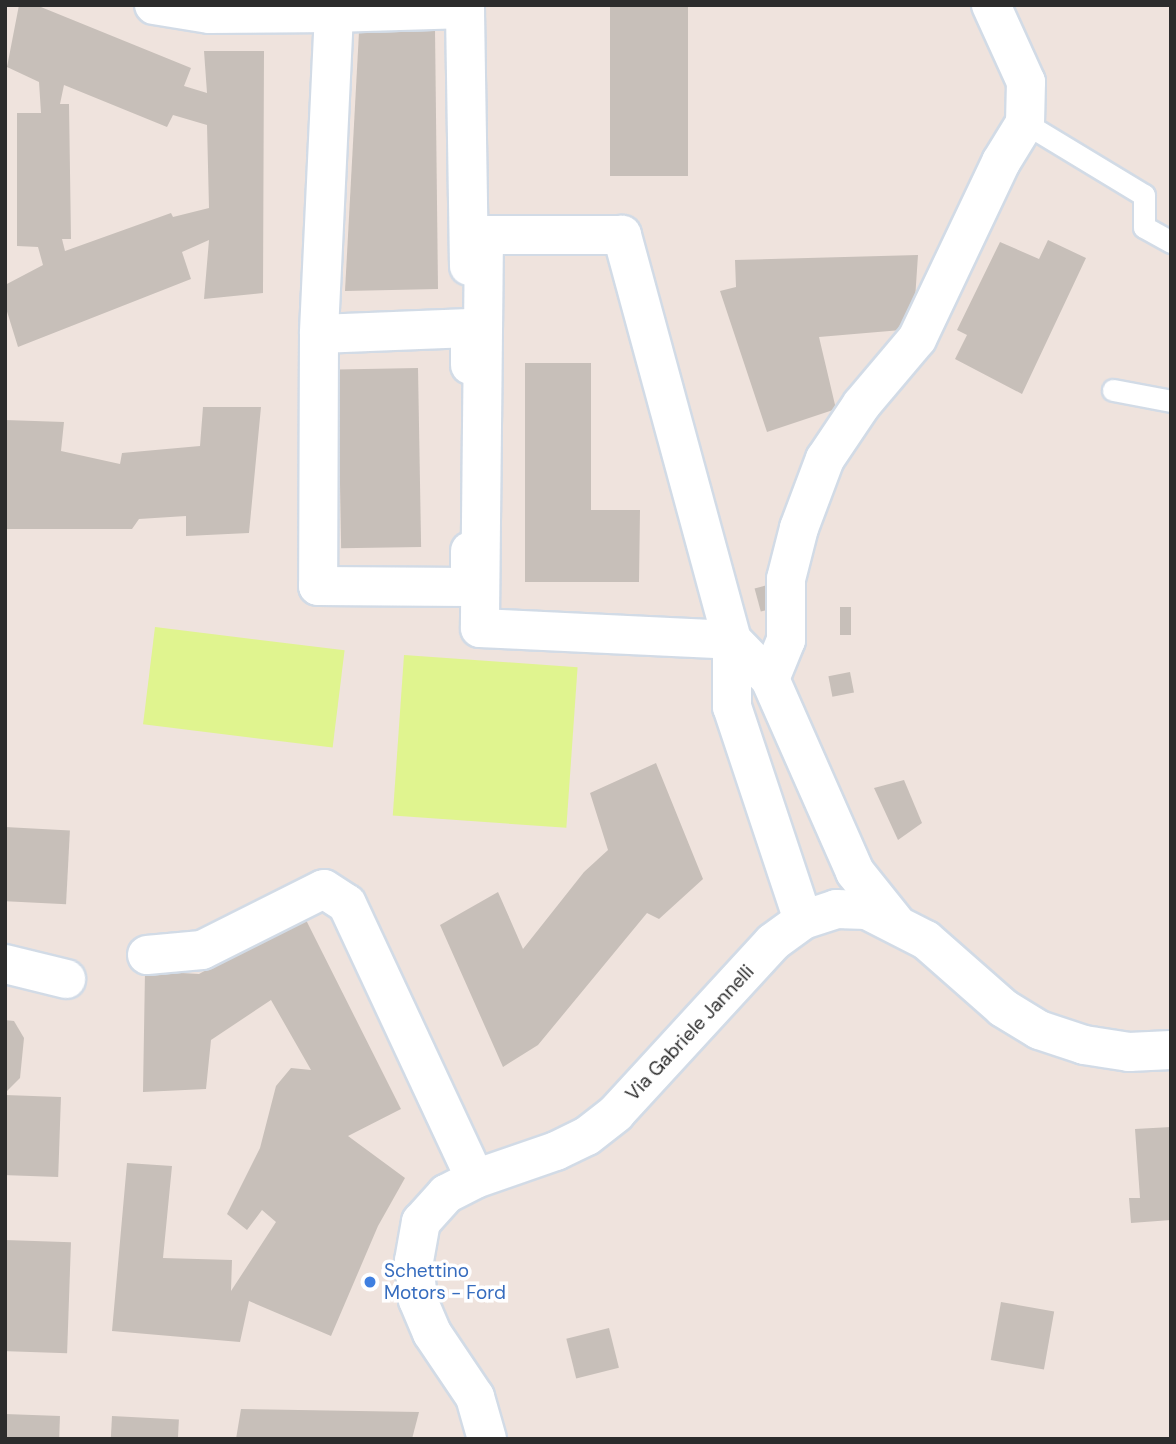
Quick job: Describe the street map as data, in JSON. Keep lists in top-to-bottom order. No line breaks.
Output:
{"streets":{"street":["Via Gabriele Jannelli"]},"places":["Schettino Motors - Ford"]}
